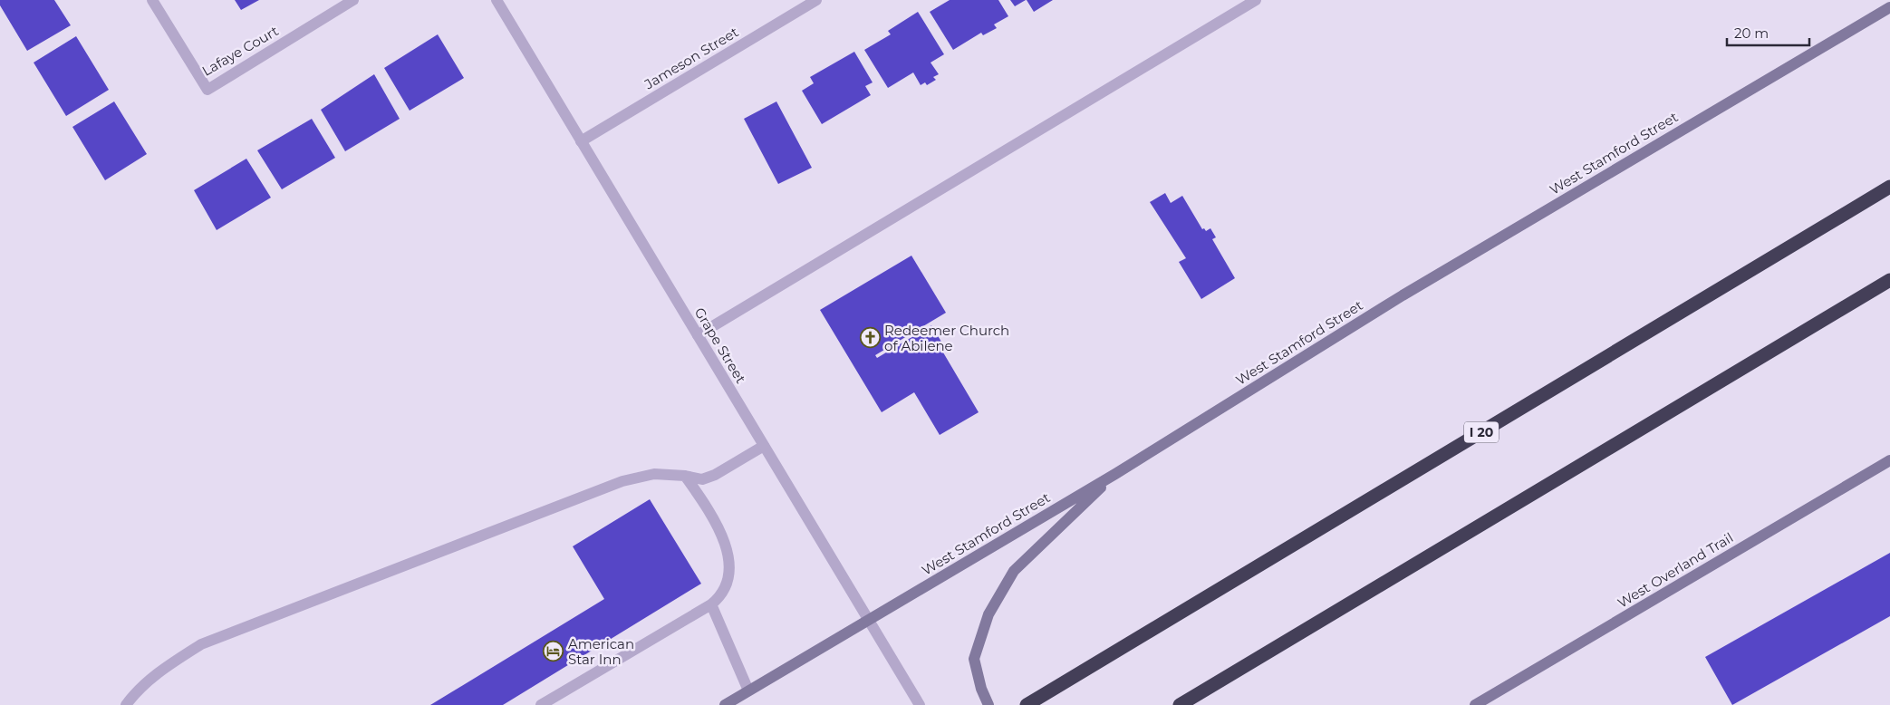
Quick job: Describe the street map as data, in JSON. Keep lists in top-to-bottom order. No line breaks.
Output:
{"streets":{"highway":["I 20"],"main road":["West Stamford Street","West Overland Trail"],"street":["Lafaye Court","Jameson Street","Grape Street"]},"crossings":[["Jameson Street","Grape Street"],["West Stamford Street","Grape Street"]],"places":{"church":["Redeemer Church of Abilene"],"hotel":["American Star Inn"]},"scale_bar":"20 m"}
